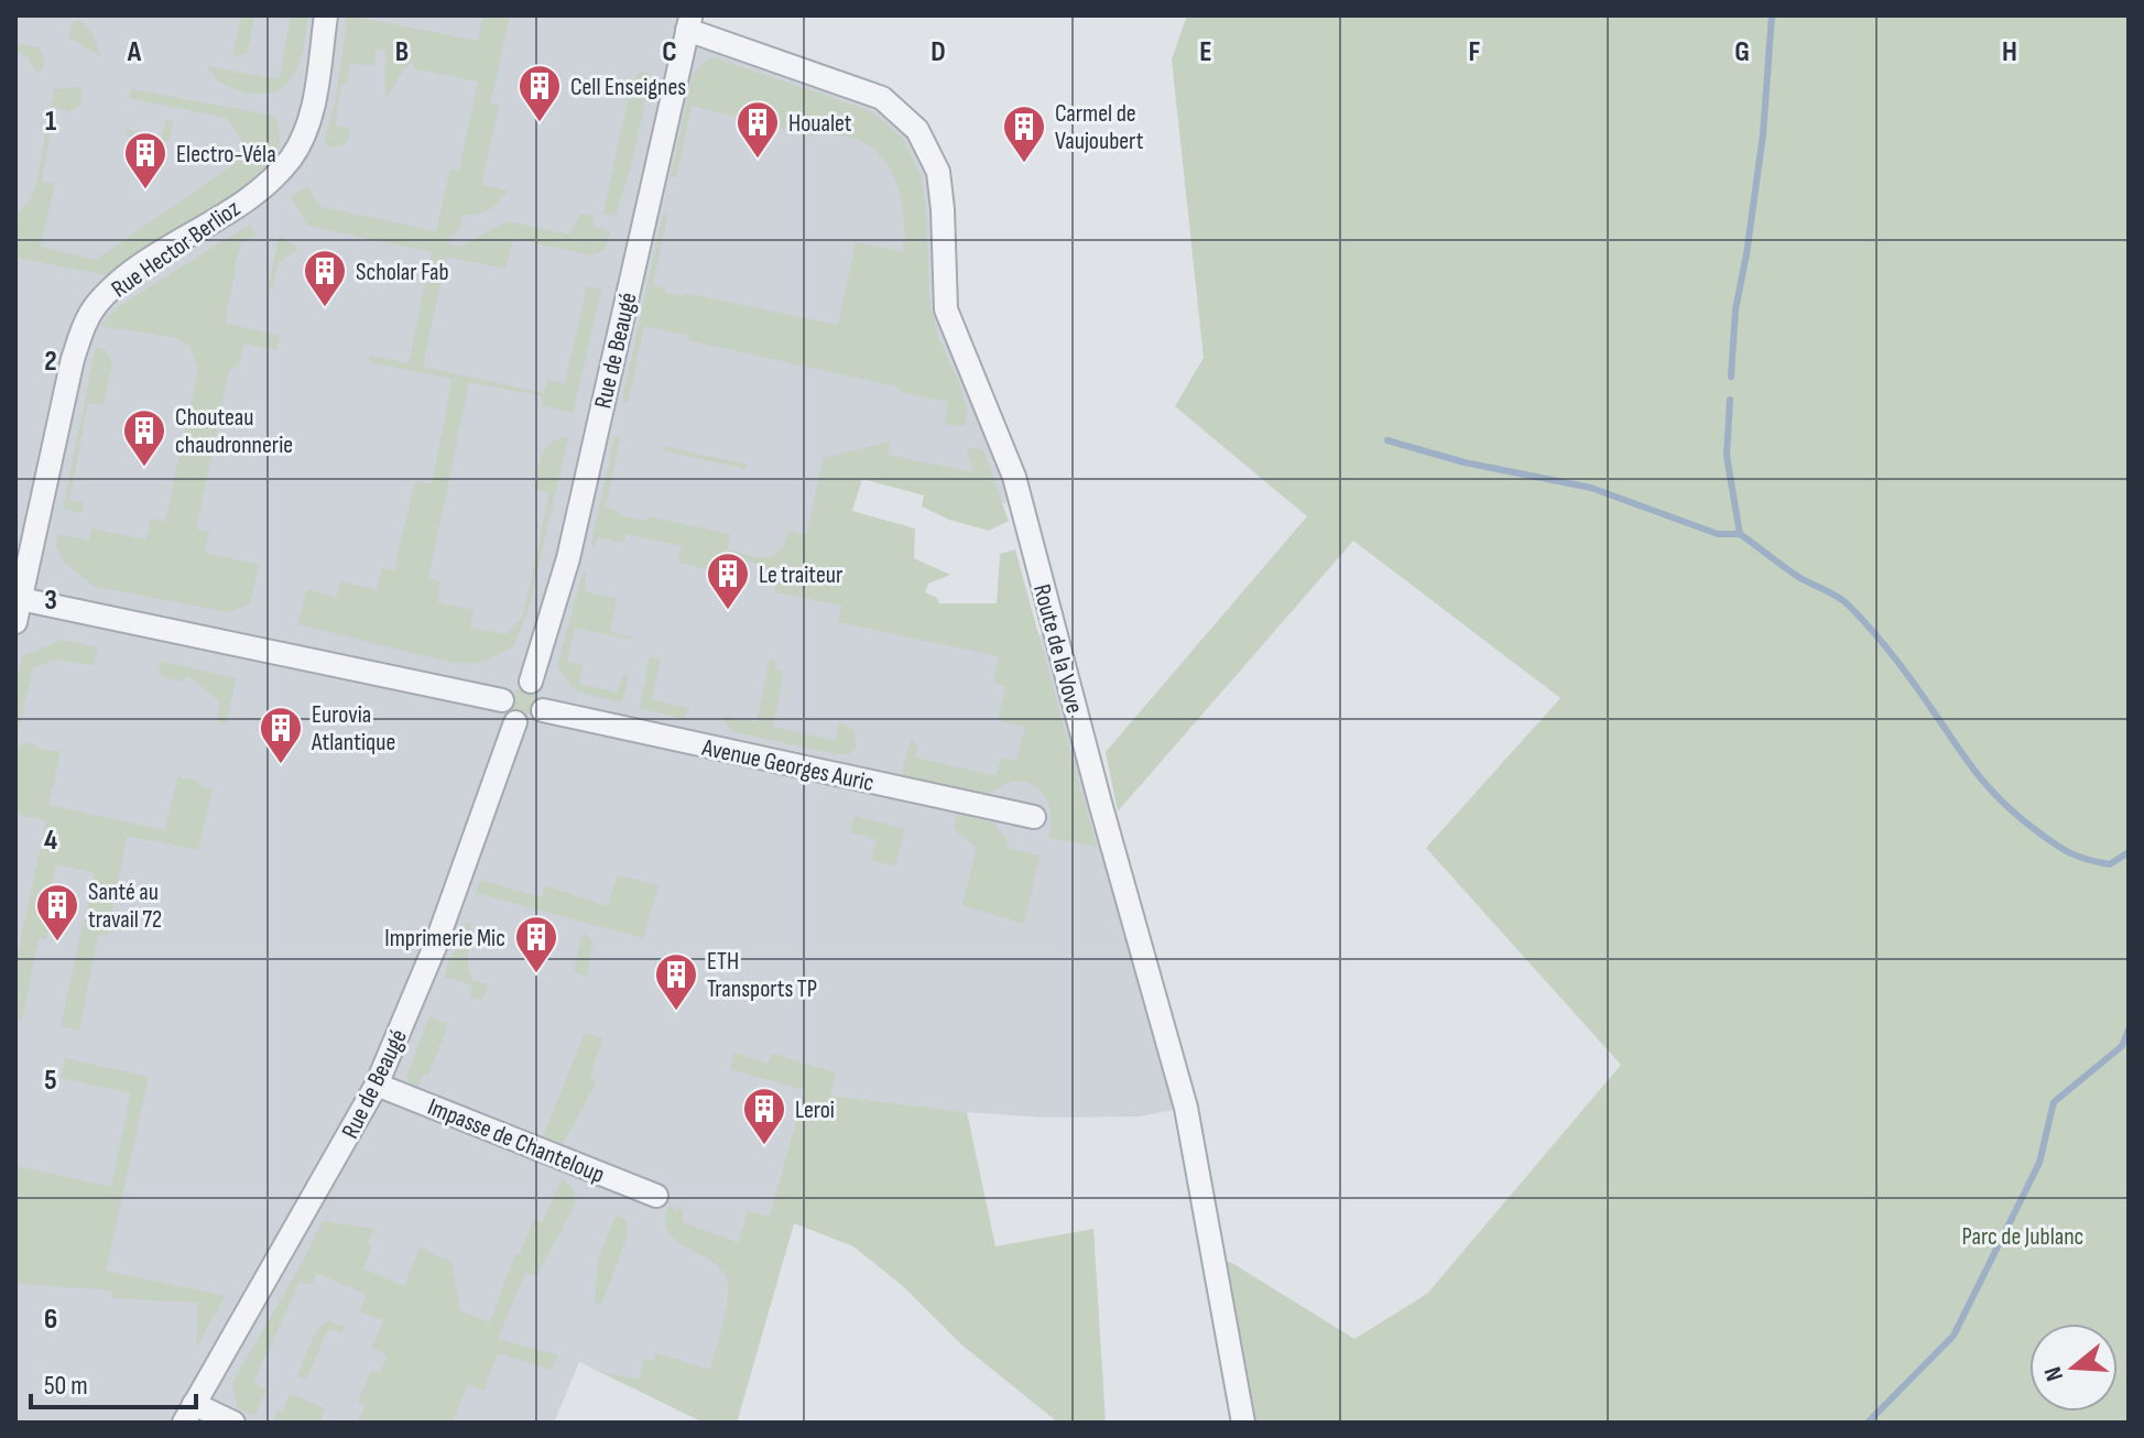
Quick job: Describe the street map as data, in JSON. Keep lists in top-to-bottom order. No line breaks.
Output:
{"streets":{"street":["Rue Hector Berlioz","Rue de Beaugé","Route de la Vove","Avenue Georges Auric","Impasse de Chanteloup"]},"crossings":[["Rue de Beaugé","Route de la Vove"],["Rue de Beaugé","Avenue Georges Auric"],["Rue de Beaugé","Impasse de Chanteloup"]],"parks":["Parc de Jublanc"],"places":{"building":["Cell Enseignes","Houalet","Carmel de Vaujoubert","Electro-Véla","Scholar Fab","Chouteau chaudronnerie","Le traiteur","Eurovia Atlantique","Santé au travail 72","Imprimerie Mic","ETH Transports TP","Leroi"]},"scale_bar":"50 m","north":"left","grid":{"columns":["A","B","C","D","E","F","G","H"],"rows":["1","2","3","4","5","6"]}}
